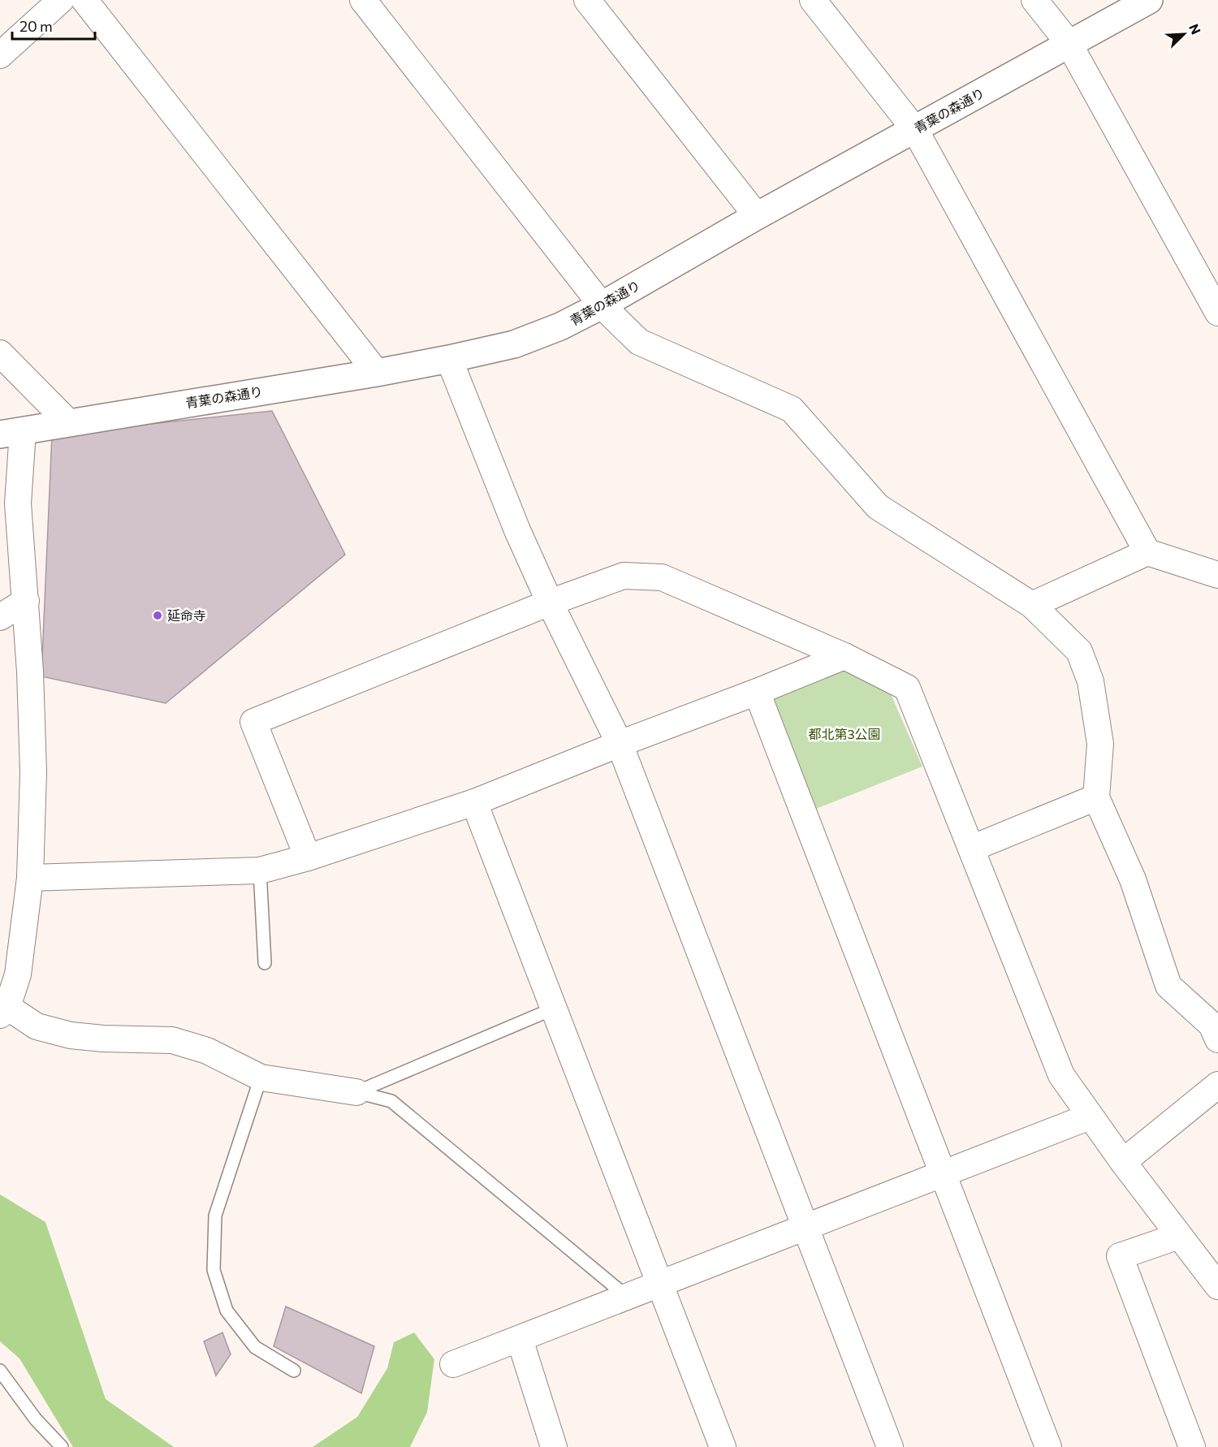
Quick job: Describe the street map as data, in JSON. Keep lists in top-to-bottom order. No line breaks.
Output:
{"streets":{"street":["青葉の森通り"]},"parks":["都北第3公園"],"places":["延命寺"],"scale_bar":"20 m","north":"top right"}
